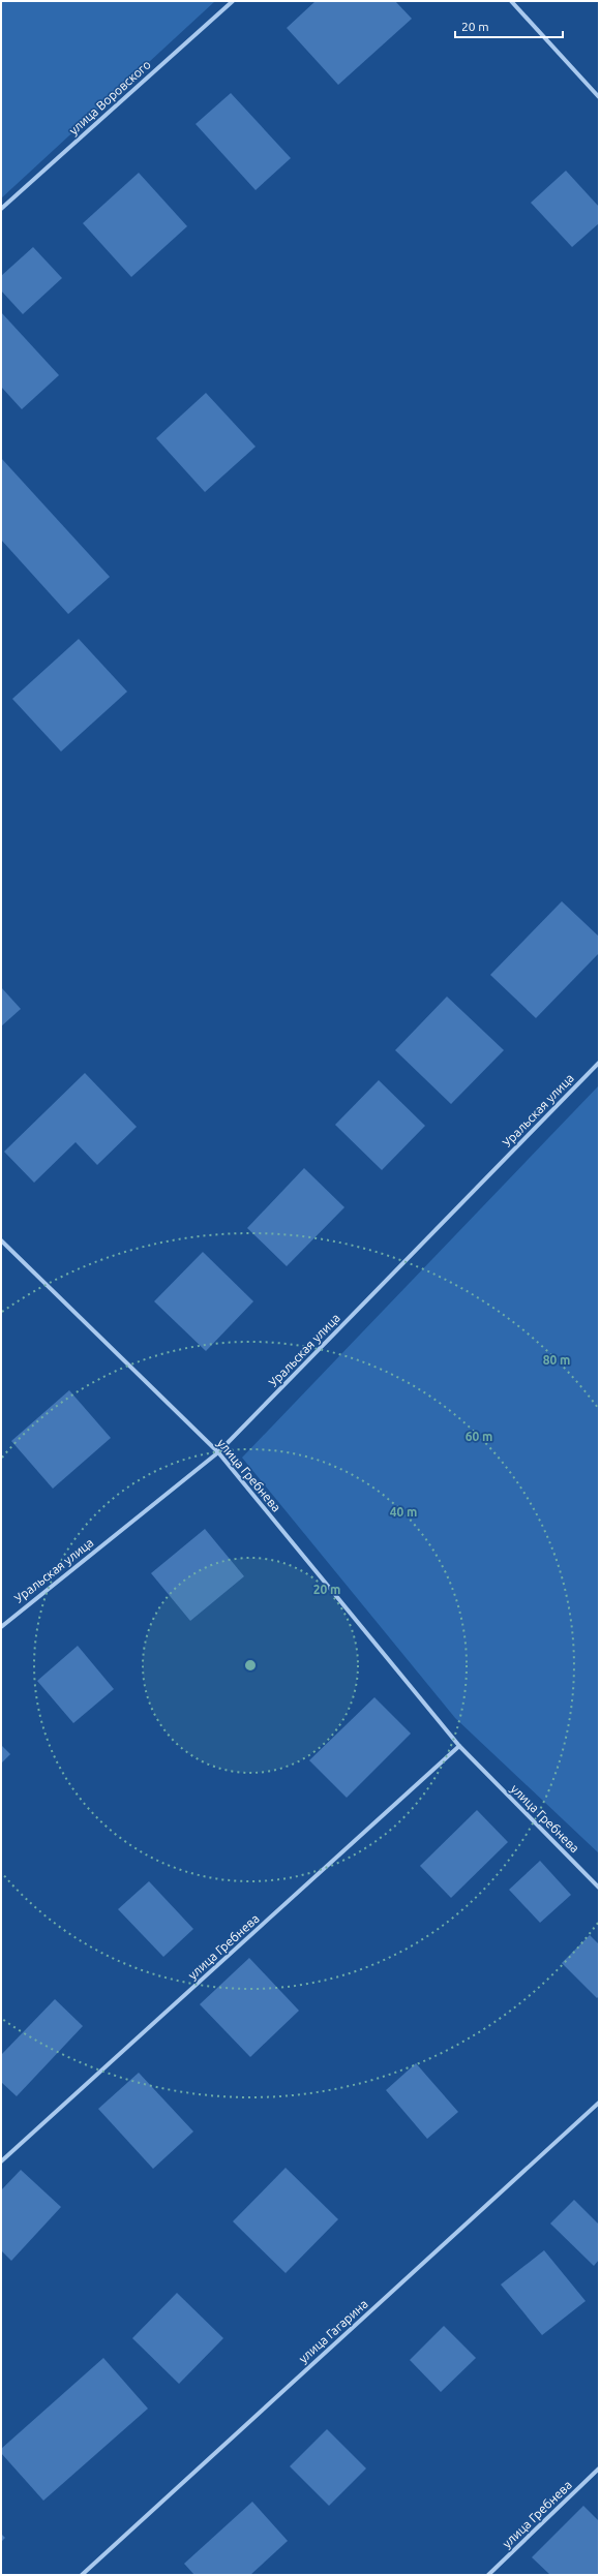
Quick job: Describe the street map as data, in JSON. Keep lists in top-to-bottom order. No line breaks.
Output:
{"streets":{"street":["улица Воровского","Уральская улица","улица Гребнева","улица Гагарина"]},"crossings":[["Уральская улица","улица Гребнева"]],"scale_bar":"20 m","rings":["80 m","60 m","40 m","20 m"]}
